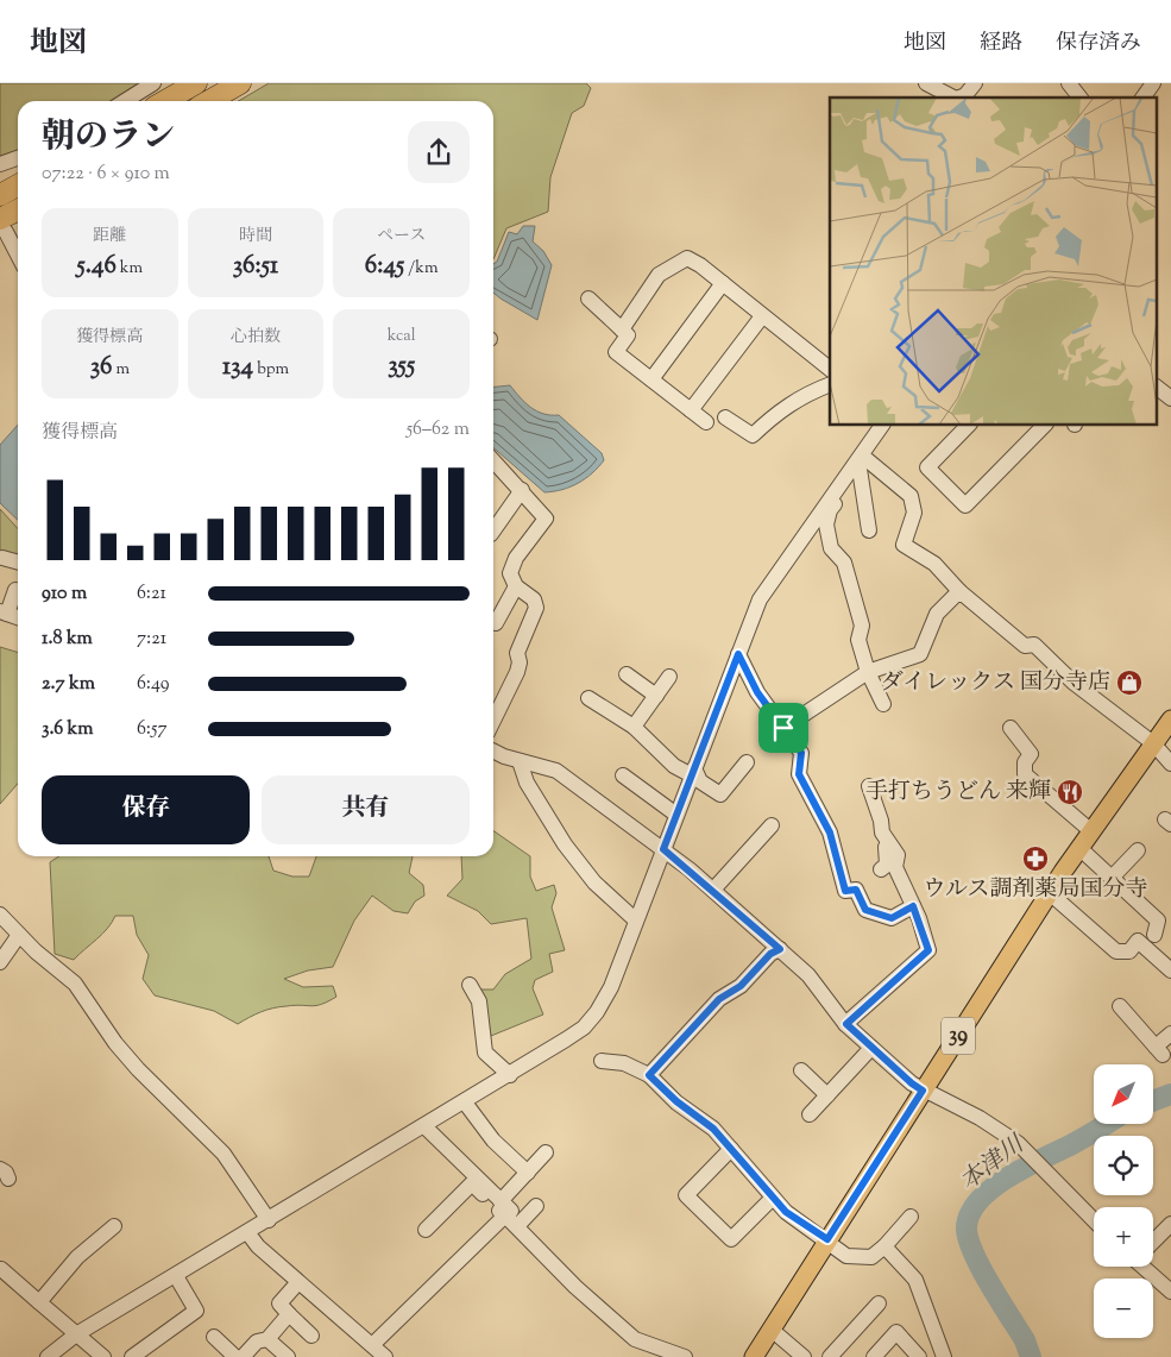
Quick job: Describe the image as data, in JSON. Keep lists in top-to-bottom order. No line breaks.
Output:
{"streets":{"main road":["39"]},"water":["本津川"],"places":{"shop":["ダイレックス 国分寺店"],"restaurant":["手打ちうどん 来輝"],"pharmacy":["ウルス調剤薬局国分寺"]},"north":"bottom left","page":{"header":"地図","nav":["地図","経路","保存済み"],"heading":["朝のラン","07:22 · 6 × 910 m"],"stats":[["距離","5.46 km"],["時間","36:51"],["ペース","6:45 /km"],["獲得標高","36 m"],["心拍数","134 bpm"],["kcal","355"]],"chart":["獲得標高","56–62 m"],"list":[{"name":"910 m","note":"6:21"},{"name":"1.8 km","note":"7:21"},{"name":"2.7 km","note":"6:49"},{"name":"3.6 km","note":"6:57"}],"buttons":["保存","共有"],"map_buttons":["+","−"]}}
